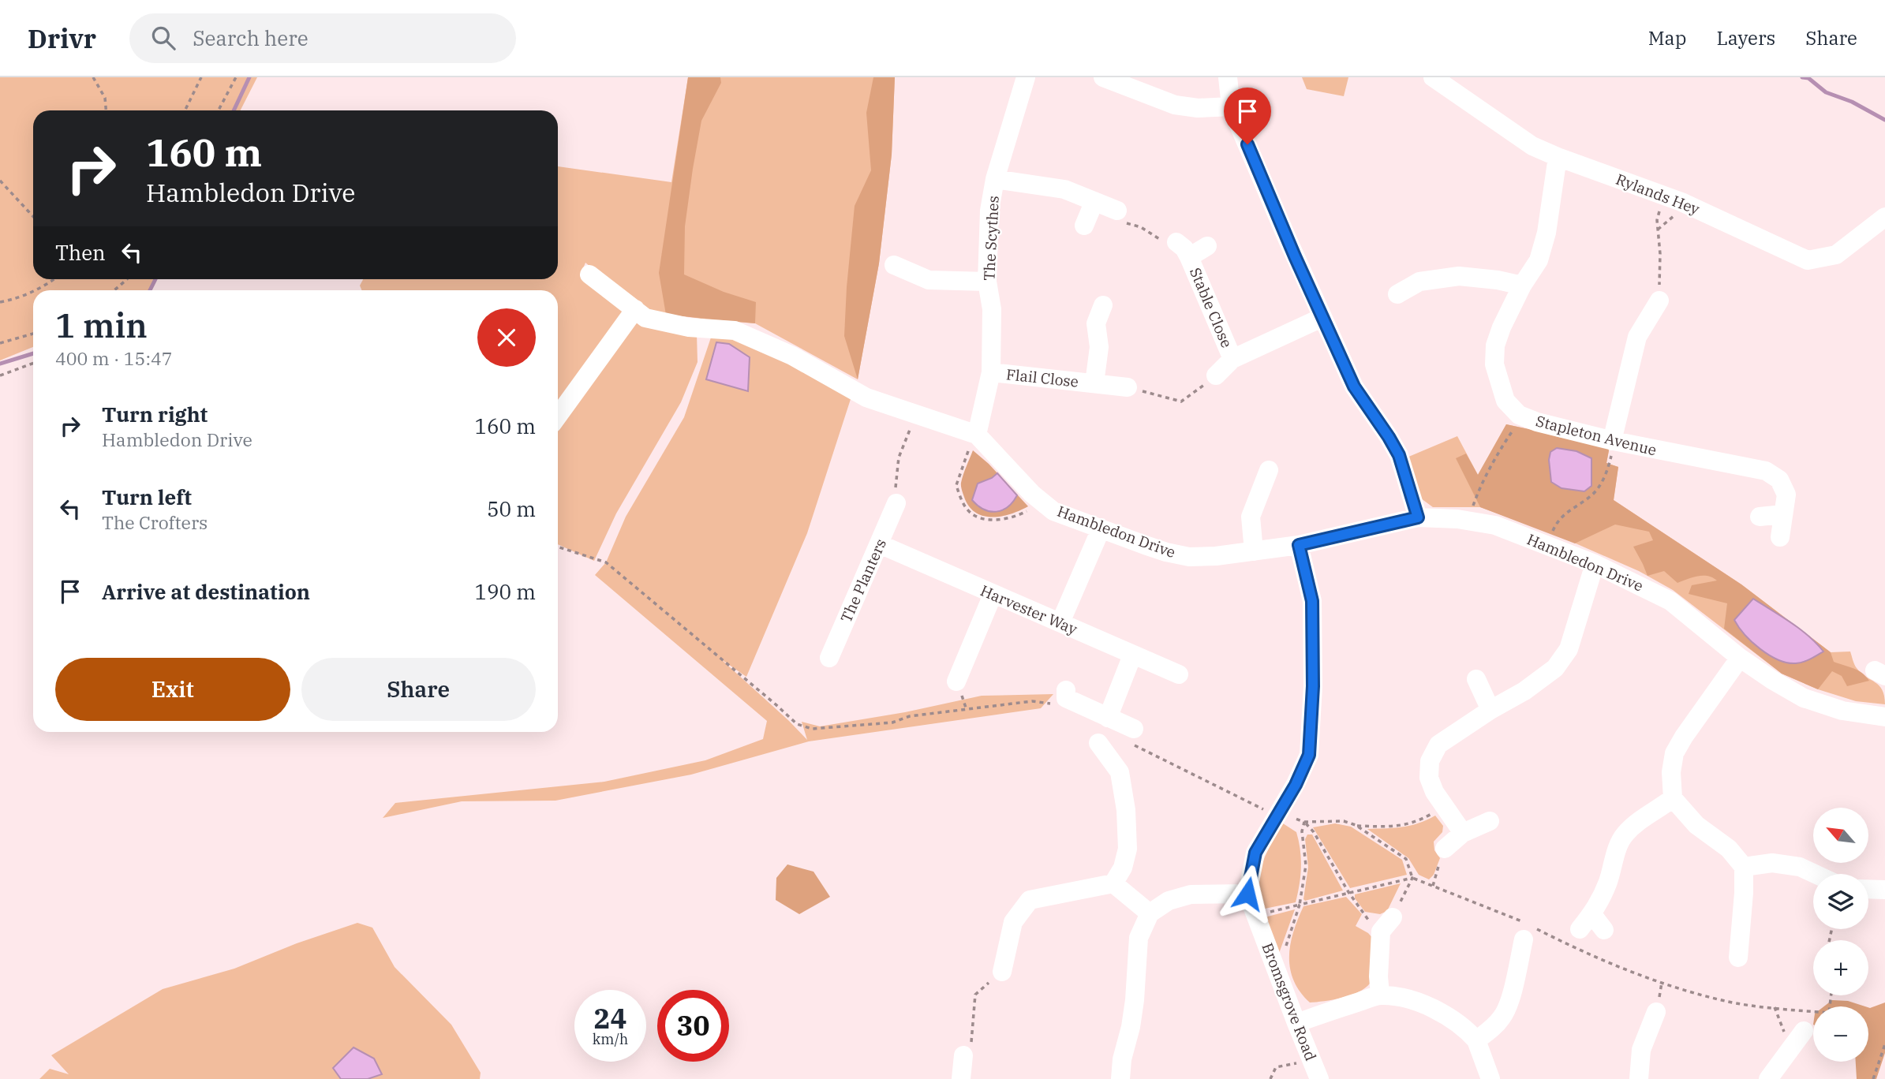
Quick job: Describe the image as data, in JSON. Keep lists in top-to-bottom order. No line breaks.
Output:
{"streets":{"street":["Rylands Hey","The Scythes","Stable Close","Flail Close","Stapleton Avenue","Hambledon Drive","The Planters","Harvester Way","Bromsgrove Road"]},"crossings":[["Rylands Hey","Stapleton Avenue"],["The Scythes","Flail Close"],["The Scythes","Hambledon Drive"],["The Planters","Harvester Way"]],"north":"top left","page":{"header":"Drivr","search":"Search here","nav":["Map","Layers","Share"],"turn":["160 m","Hambledon Drive"],"then":"Then","heading":["1 min","400 m · 15:47"],"list":[{"name":"Turn right","note":"Hambledon Drive","value":"160 m"},{"name":"Turn left","note":"The Crofters","value":"50 m"},{"name":"Arrive at destination","value":"190 m"}],"buttons":["Exit","Share"],"map_buttons":["+","−"],"speed":"24 km/h","limit":"30"}}
